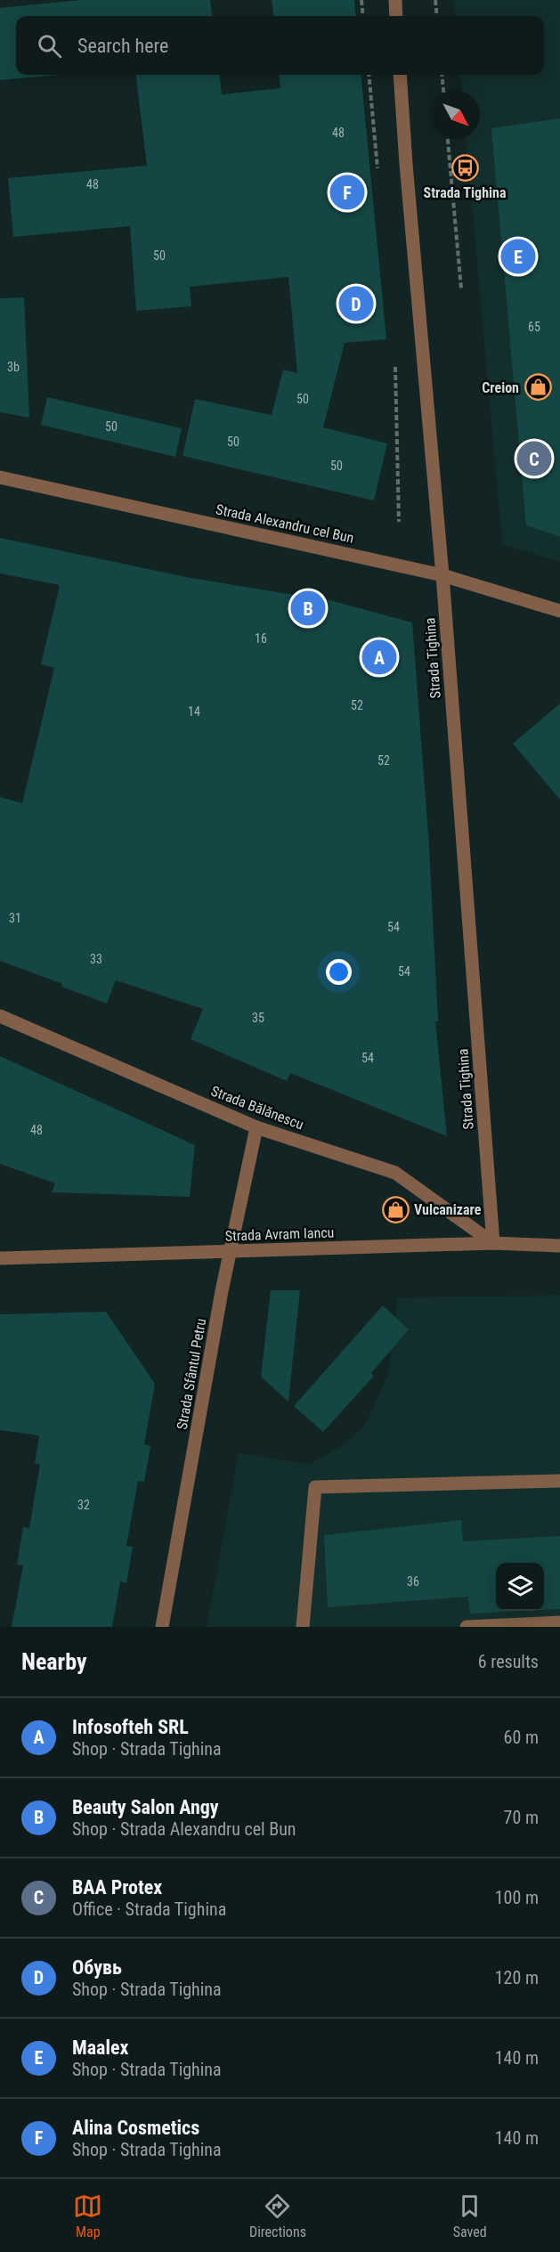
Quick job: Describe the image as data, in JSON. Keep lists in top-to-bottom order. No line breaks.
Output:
{"streets":{"street":["Strada Alexandru cel Bun","Strada Tighina","Strada Bălănescu","Strada Avram Iancu","Strada Sfântul Petru"]},"crossings":[["Strada Alexandru cel Bun","Strada Tighina"],["Strada Tighina","Strada Bălănescu"],["Strada Tighina","Strada Avram Iancu"],["Strada Bălănescu","Strada Avram Iancu"],["Strada Bălănescu","Strada Sfântul Petru"],["Strada Avram Iancu","Strada Sfântul Petru"]],"places":{"bus stop":["Strada Tighina"],"shop":["Creion","Vulcanizare"]},"house_numbers":["48","48","50","65","3b","50","50","50","50","16","52","14","52","31","54","33","54","35","54","48","32","36"],"north":"bottom right","page":{"search":"Search here","pins":["F","E","D","C","B","A"],"heading":["Nearby","6 results"],"list":[{"mark":"A","name":"Infosofteh SRL","note":"Shop · Strada Tighina","value":"60 m"},{"mark":"B","name":"Beauty Salon Angy","note":"Shop · Strada Alexandru cel Bun","value":"70 m"},{"mark":"C","name":"BAA Protex","note":"Office · Strada Tighina","value":"100 m"},{"mark":"D","name":"Обувь","note":"Shop · Strada Tighina","value":"120 m"},{"mark":"E","name":"Maalex","note":"Shop · Strada Tighina","value":"140 m"},{"mark":"F","name":"Alina Cosmetics","note":"Shop · Strada Tighina","value":"140 m"}],"nav":["Map","Directions","Saved"]}}
